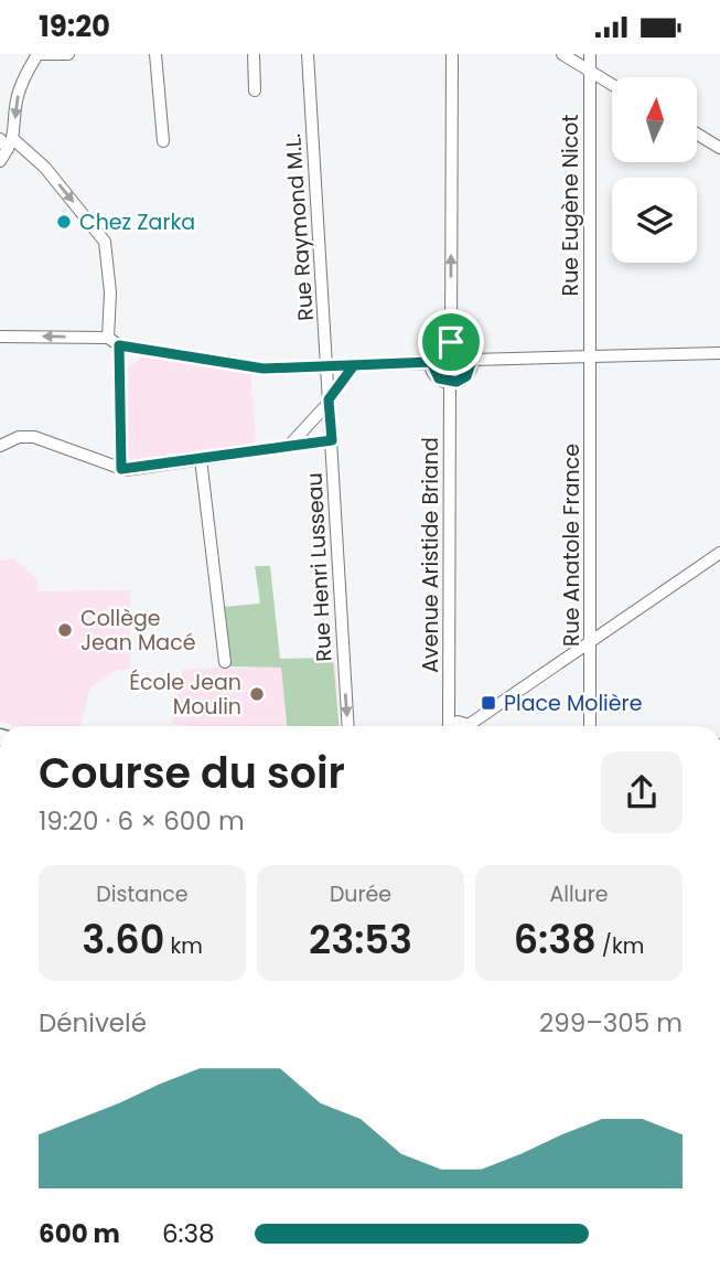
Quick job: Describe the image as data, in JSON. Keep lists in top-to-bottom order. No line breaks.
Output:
{"streets":{"street":["Rue Eugène Nicot","Rue Raymond M.L.","Rue Anatole France","Avenue Aristide Briand","Rue Henri Lusseau"]},"crossings":[["Rue Eugène Nicot","Rue Anatole France"],["Rue Raymond M.L.","Rue Henri Lusseau"]],"one_way":["Rue Henri Lusseau"],"places":{"other":["Chez Zarka","Collège Jean Macé","École Jean Moulin"],"transit":["Place Molière"]},"north":"top","page":{"status":"19:20","heading":["Course du soir","19:20 · 6 × 600 m"],"stats":[["Distance","3.60 km"],["Durée","23:53"],["Allure","6:38 /km"]],"chart":["Dénivelé","299–305 m"],"list":[{"name":"600 m","note":"6:38"}]}}
